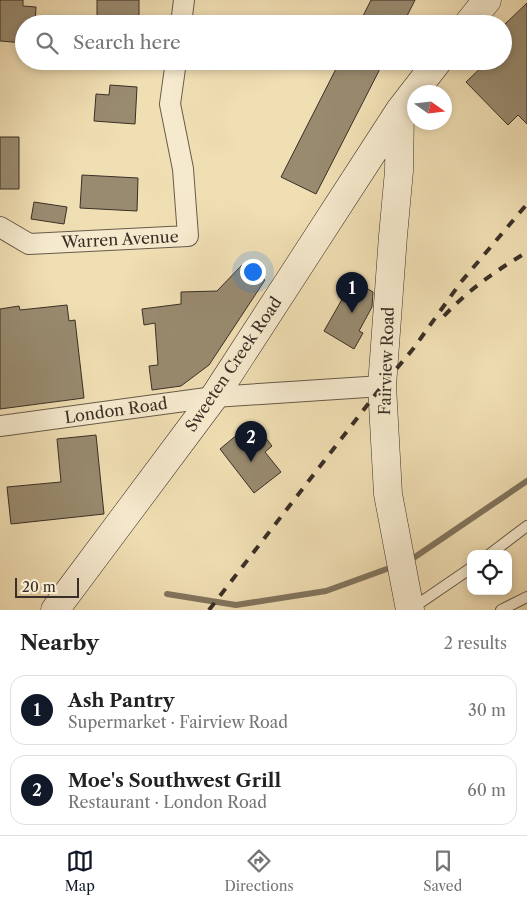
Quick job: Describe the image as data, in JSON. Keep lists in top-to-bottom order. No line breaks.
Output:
{"streets":{"main road":["Fairview Road","Sweeten Creek Road"],"street":["Warren Avenue","London Road"]},"crossings":[["Fairview Road","Sweeten Creek Road"],["Fairview Road","London Road"],["Sweeten Creek Road","London Road"]],"scale_bar":"20 m","north":"right","page":{"search":"Search here","pins":["1","2"],"scale":"20 m","heading":["Nearby","2 results"],"list":[{"mark":"1","name":"Ash Pantry","note":"Supermarket · Fairview Road","value":"30 m"},{"mark":"2","name":"Moe's Southwest Grill","note":"Restaurant · London Road","value":"60 m"}],"nav":["Map","Directions","Saved"]}}
